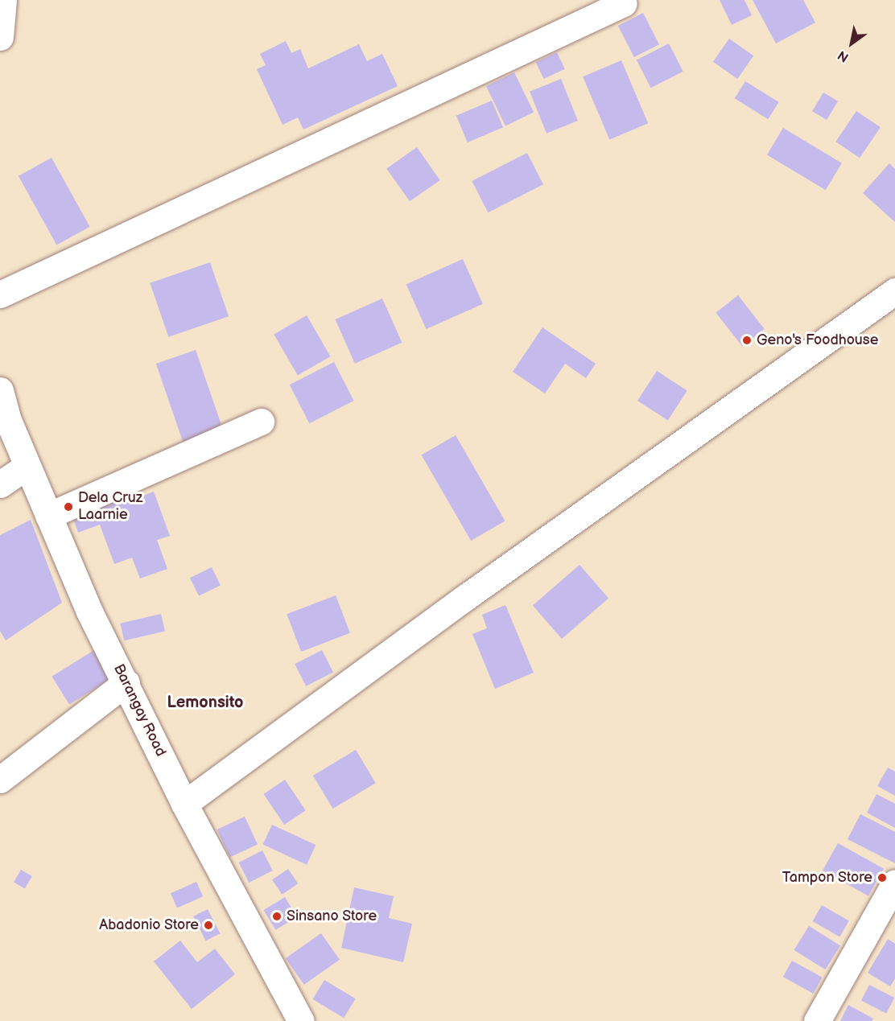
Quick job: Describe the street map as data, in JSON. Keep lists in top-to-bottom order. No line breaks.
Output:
{"streets":{"street":["Barangay Road"]},"districts":["Lemonsito"],"places":["Geno's Foodhouse","Dela Cruz Laarnie","Tampon Store","Sinsano Store","Abadonio Store"],"north":"bottom left"}
